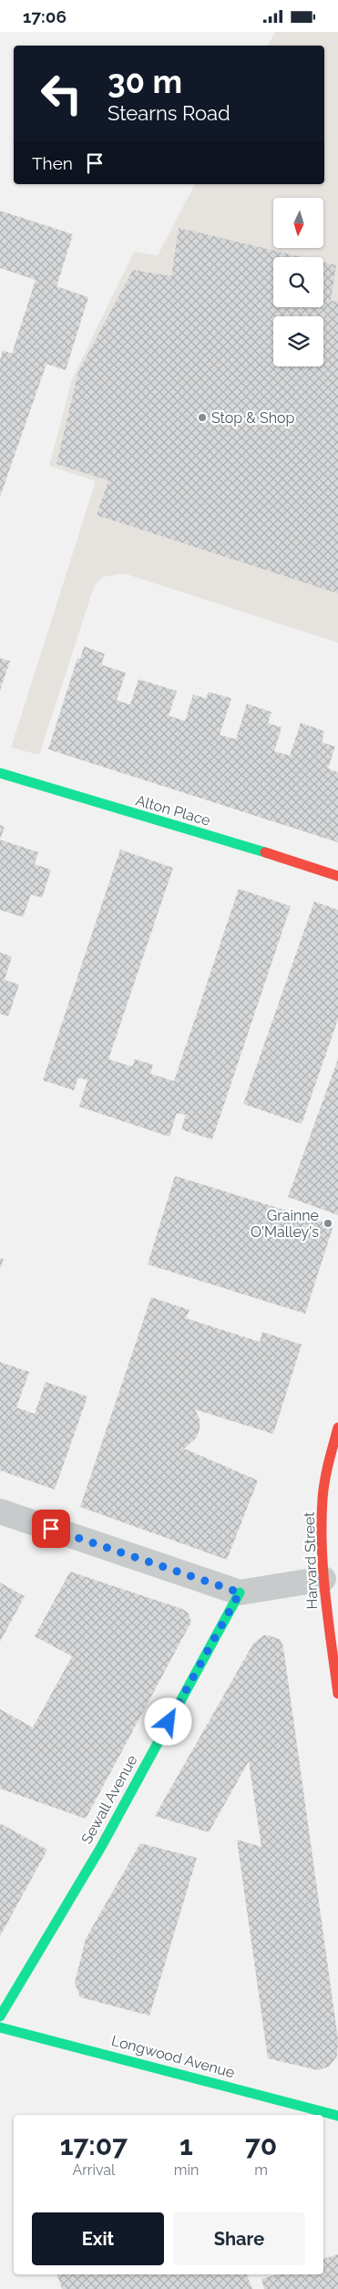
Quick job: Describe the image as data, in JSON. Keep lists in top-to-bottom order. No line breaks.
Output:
{"streets":{"street":["Alton Place","Harvard Street","Sewall Avenue","Longwood Avenue"]},"places":["Stop & Shop","Grainne O'Malley's"],"north":"bottom","page":{"status":"17:06","turn":["30 m","Stearns Road"],"then":"Then","eta":["17:07","Arrival","1","min","70","m"],"buttons":["Exit","Share"]}}
